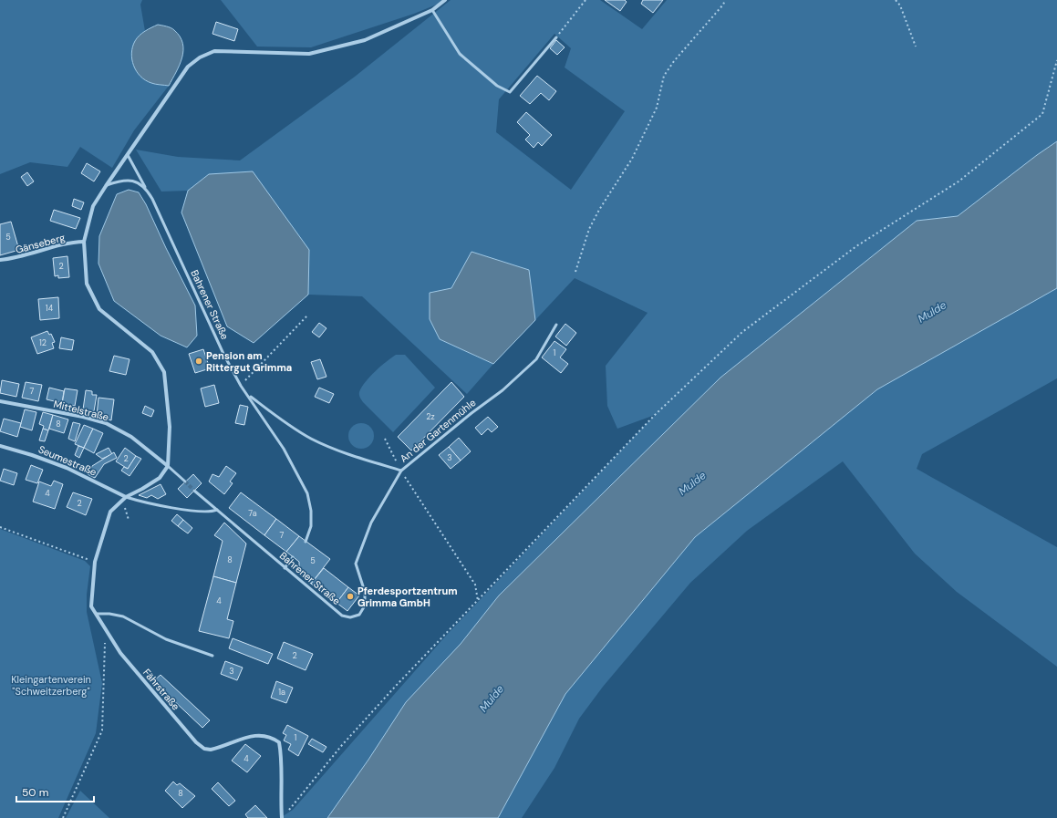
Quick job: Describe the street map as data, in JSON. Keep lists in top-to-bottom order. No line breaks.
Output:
{"streets":{"street":["Gänseberg","Mittelstraße","Seumestraße","Fährstraße"],"lane":["Bahrener Straße","An der Gartenmühle"]},"crossings":[["Bahrener Straße","An der Gartenmühle"],["Seumestraße","Fährstraße"]],"water":["Mulde"],"parks":["Kleingartenverein \"Schweitzerberg\""],"places":["Pension am Rittergut Grimma","Pferdesportzentrum Grimma GmbH"],"house_numbers":["5","2","14","12","1","7","2z","8","3","2","4","2","7a","7","8","5","4","2","3","1a","1","4","8"],"scale_bar":"50 m"}
